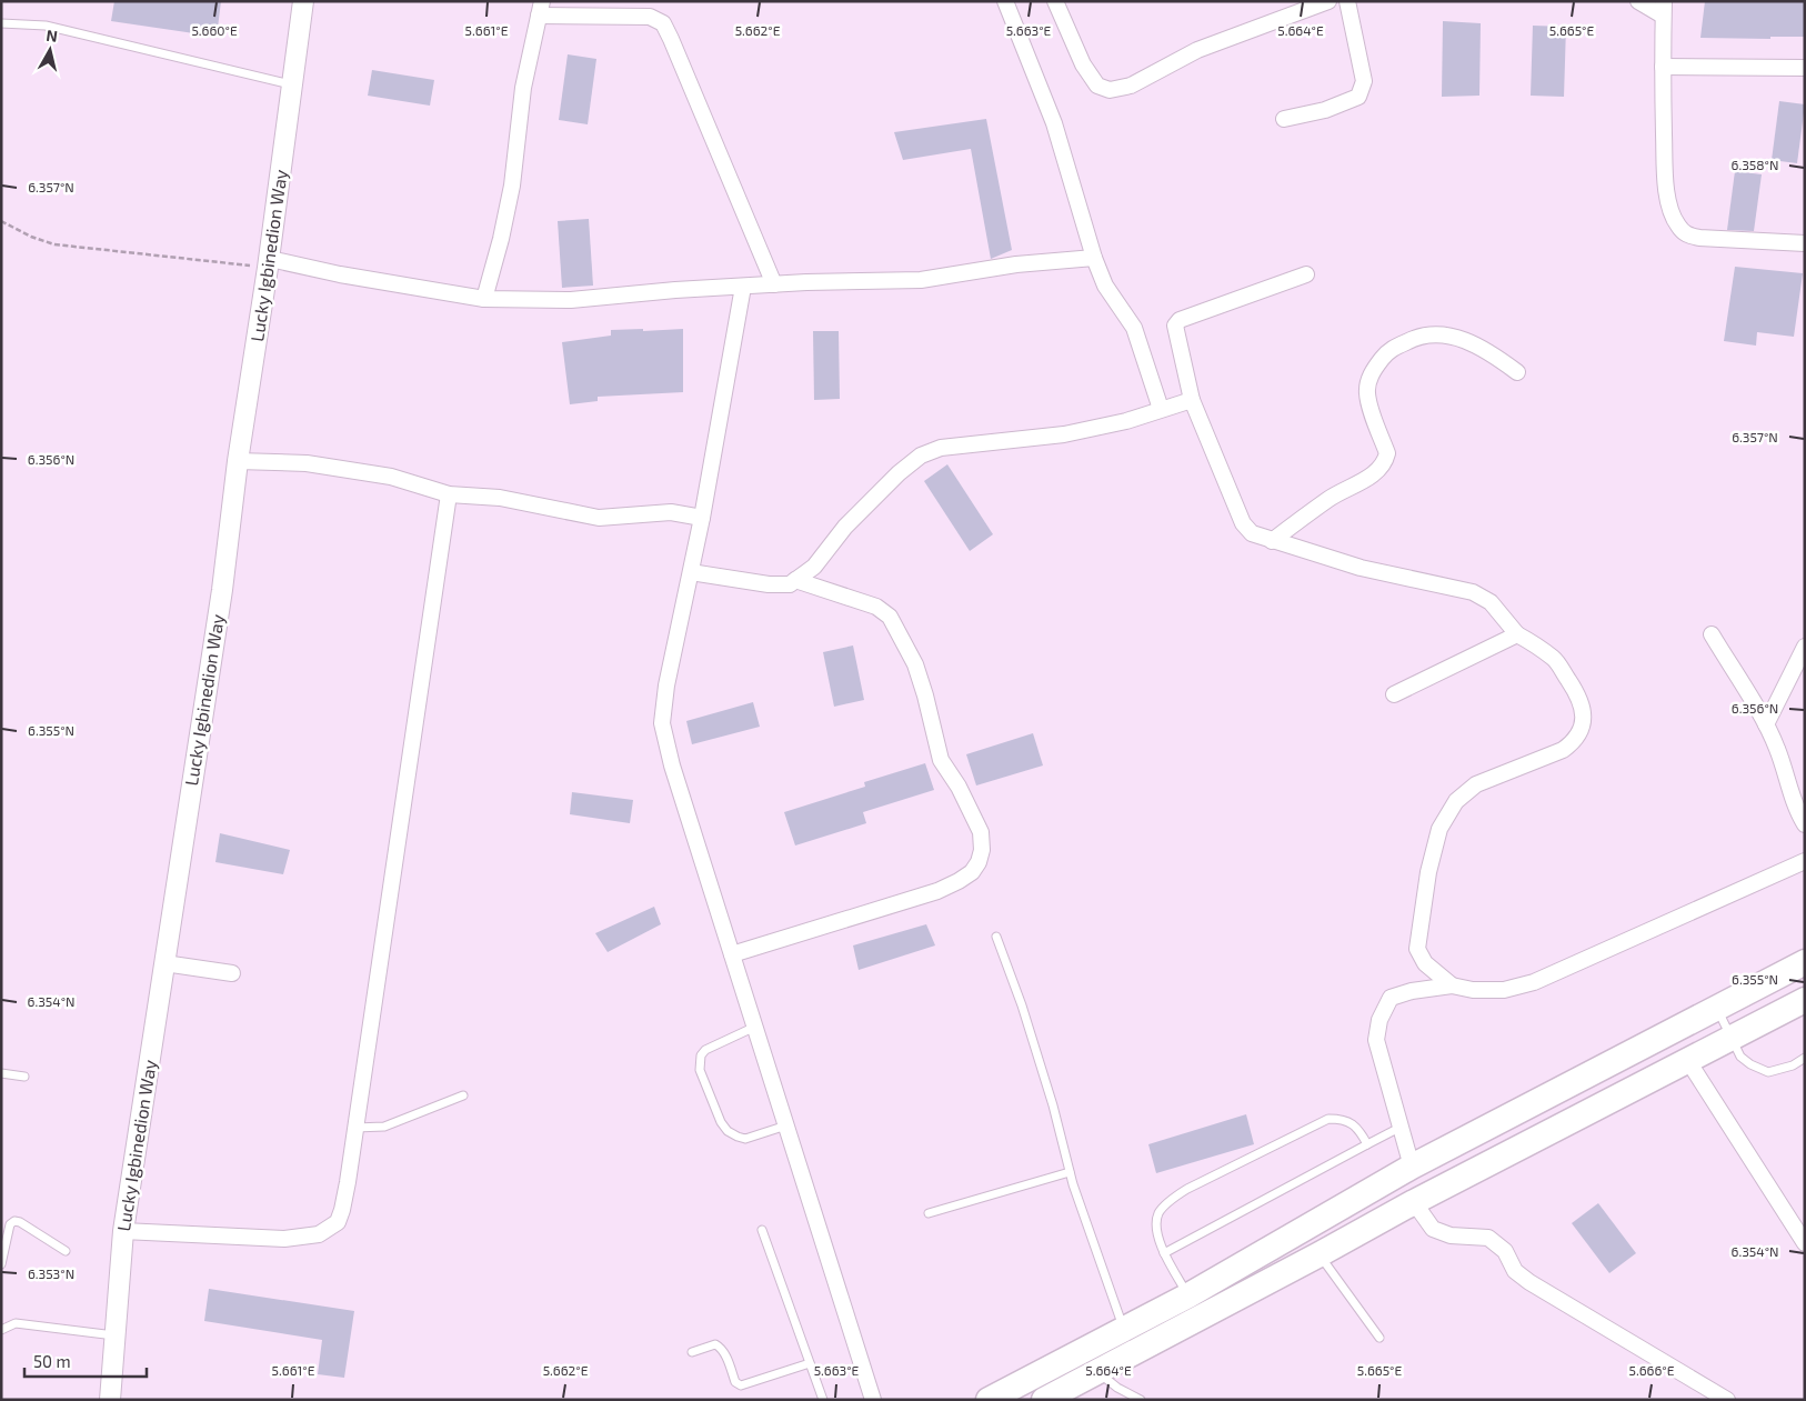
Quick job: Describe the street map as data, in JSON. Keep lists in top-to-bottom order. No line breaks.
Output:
{"streets":{"street":["Lucky Igbinedion Way"]},"scale_bar":"50 m","north":"top","coordinates":["5.660°E","5.661°E","5.662°E","5.663°E","5.664°E","5.665°E","6.358°N","6.357°N","6.356°N","6.355°N","6.354°N","6.353°N","5.666°E"]}
